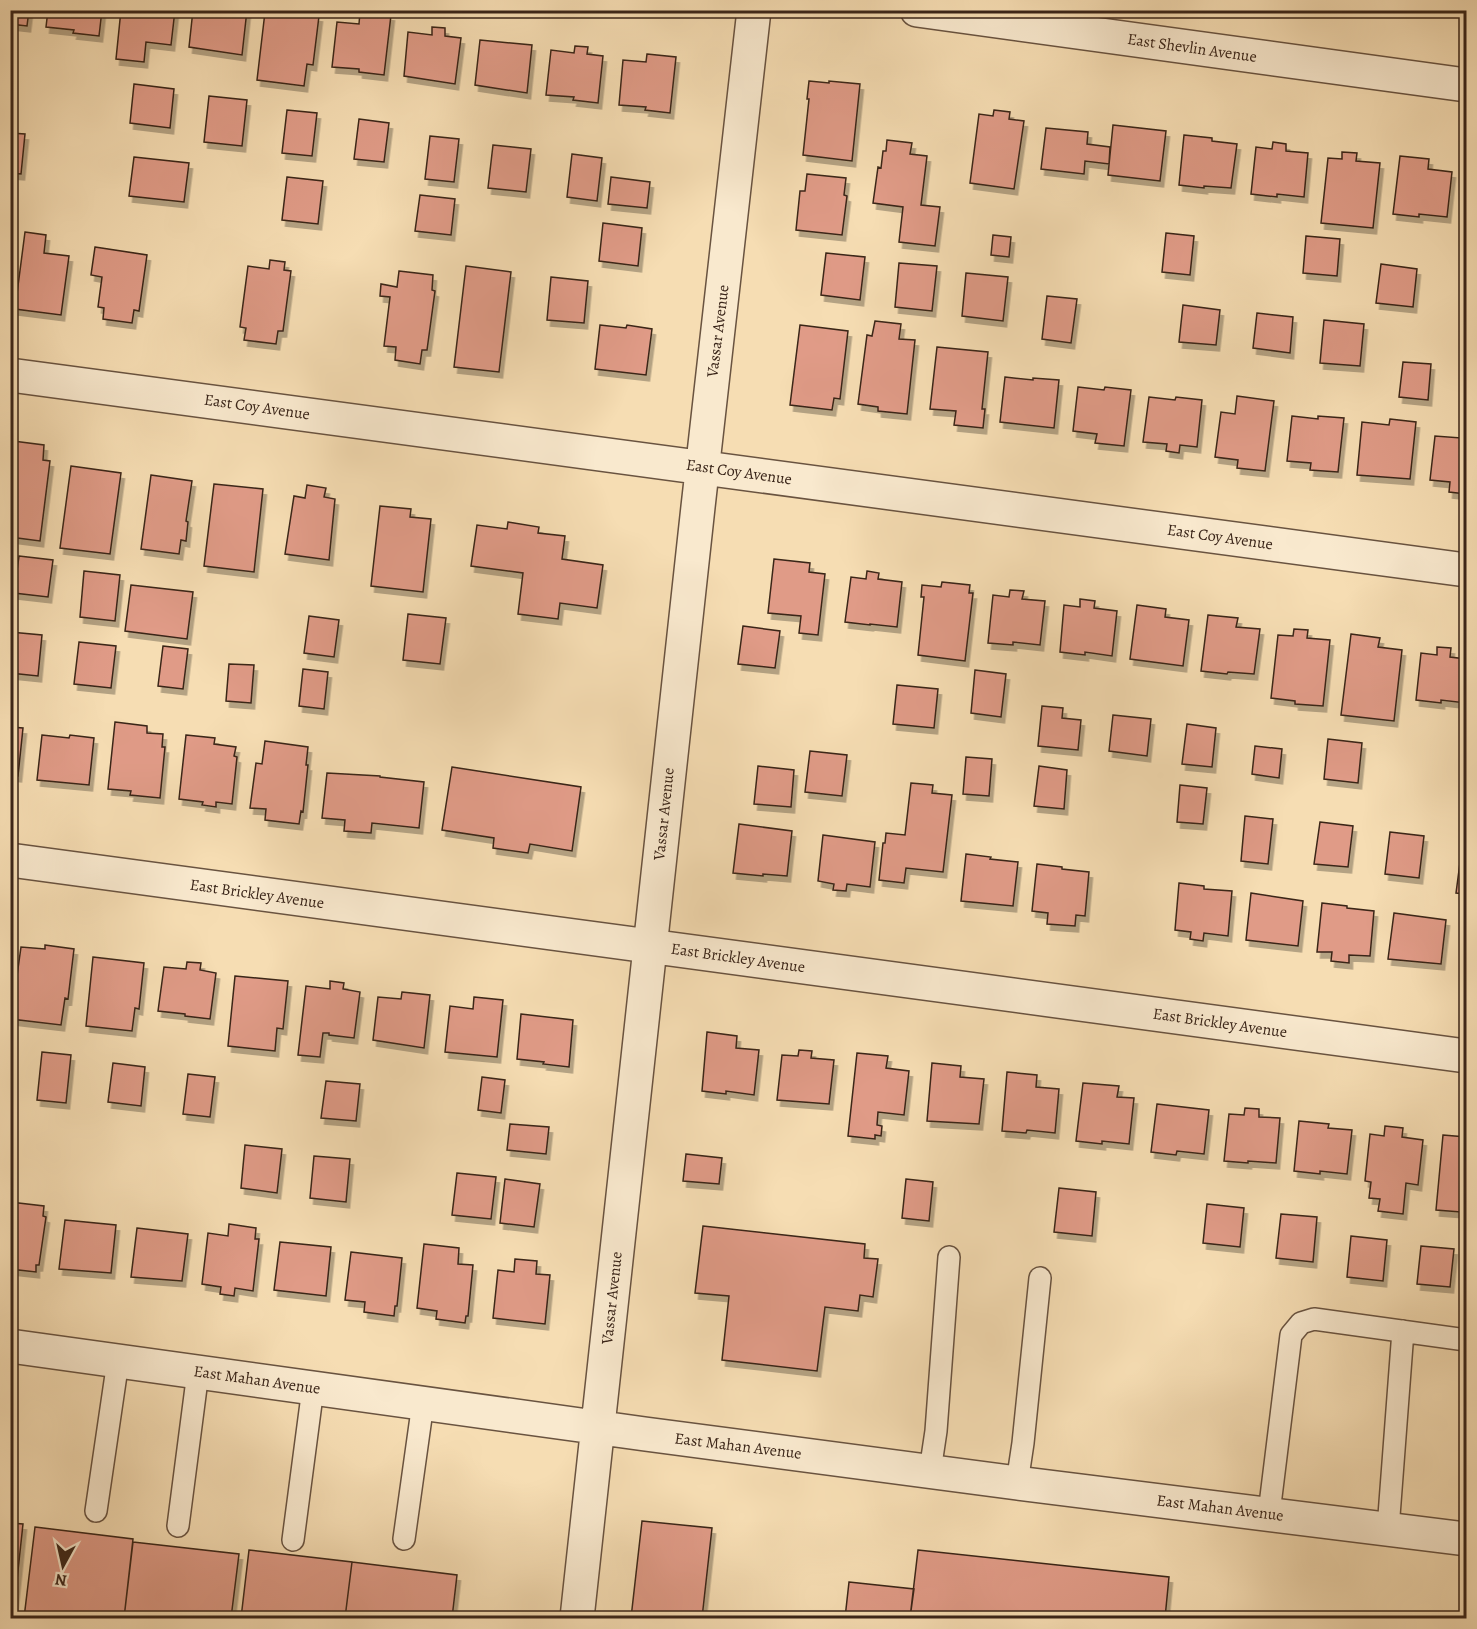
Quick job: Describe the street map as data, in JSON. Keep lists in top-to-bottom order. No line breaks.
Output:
{"streets":{"street":["East Shevlin Avenue","Vassar Avenue","East Coy Avenue","East Brickley Avenue","East Mahan Avenue"]},"crossings":[["Vassar Avenue","East Coy Avenue"],["Vassar Avenue","East Brickley Avenue"],["Vassar Avenue","East Mahan Avenue"]],"north":"bottom"}
